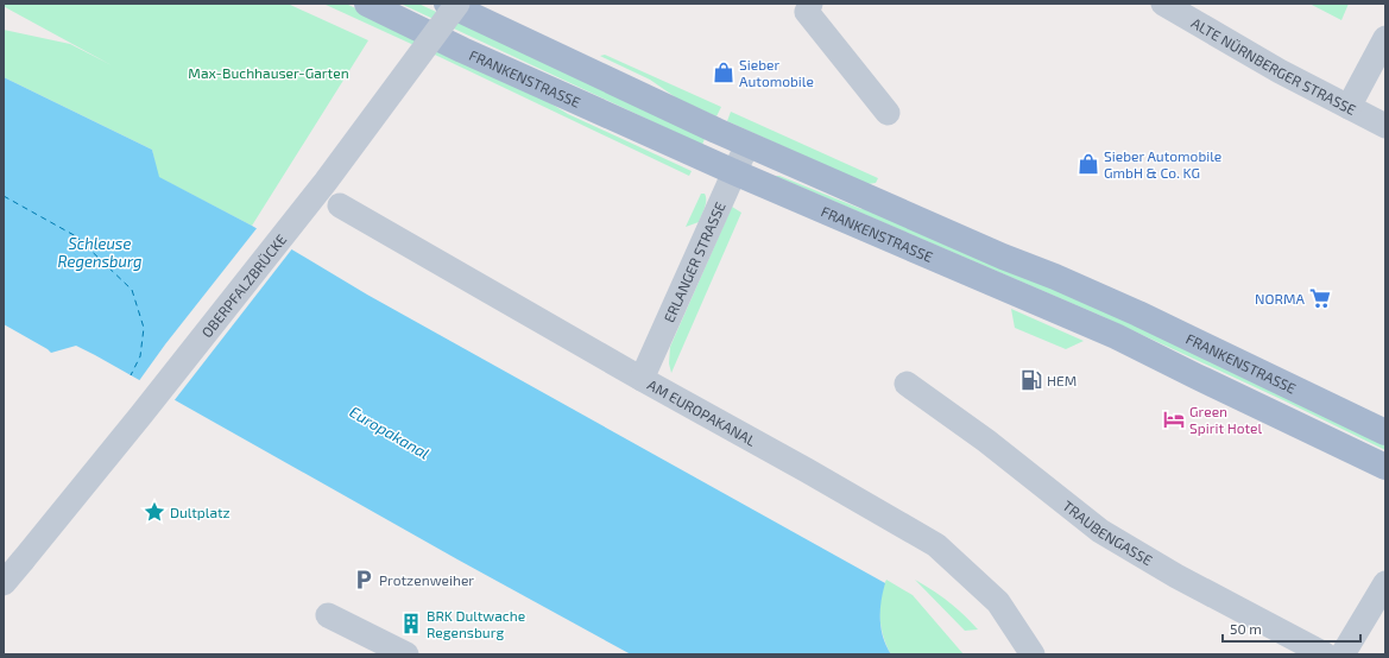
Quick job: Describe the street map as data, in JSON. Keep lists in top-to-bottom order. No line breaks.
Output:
{"streets":{"main road":["FRANKENSTRASSE"],"street":["ALTE NÜRNBERGER STRASSE","ERLANGER STRASSE","OBERPFALZBRÜCKE","AM EUROPAKANAL","TRAUBENGASSE"]},"crossings":[["FRANKENSTRASSE","ERLANGER STRASSE"],["ERLANGER STRASSE","AM EUROPAKANAL"]],"water":["Schleuse Regensburg","Europakanal"],"parks":["Max-Buchhauser-Garten"],"places":{"shop":["Sieber Automobile","Sieber Automobile GmbH & Co. KG"],"supermarket":["NORMA"],"fuel station":["HEM"],"hotel":["Green Spirit Hotel"],"place":["Dultplatz"],"parking":["Protzenweiher"],"building":["BRK Dultwache Regensburg"]},"scale_bar":"50 m"}
